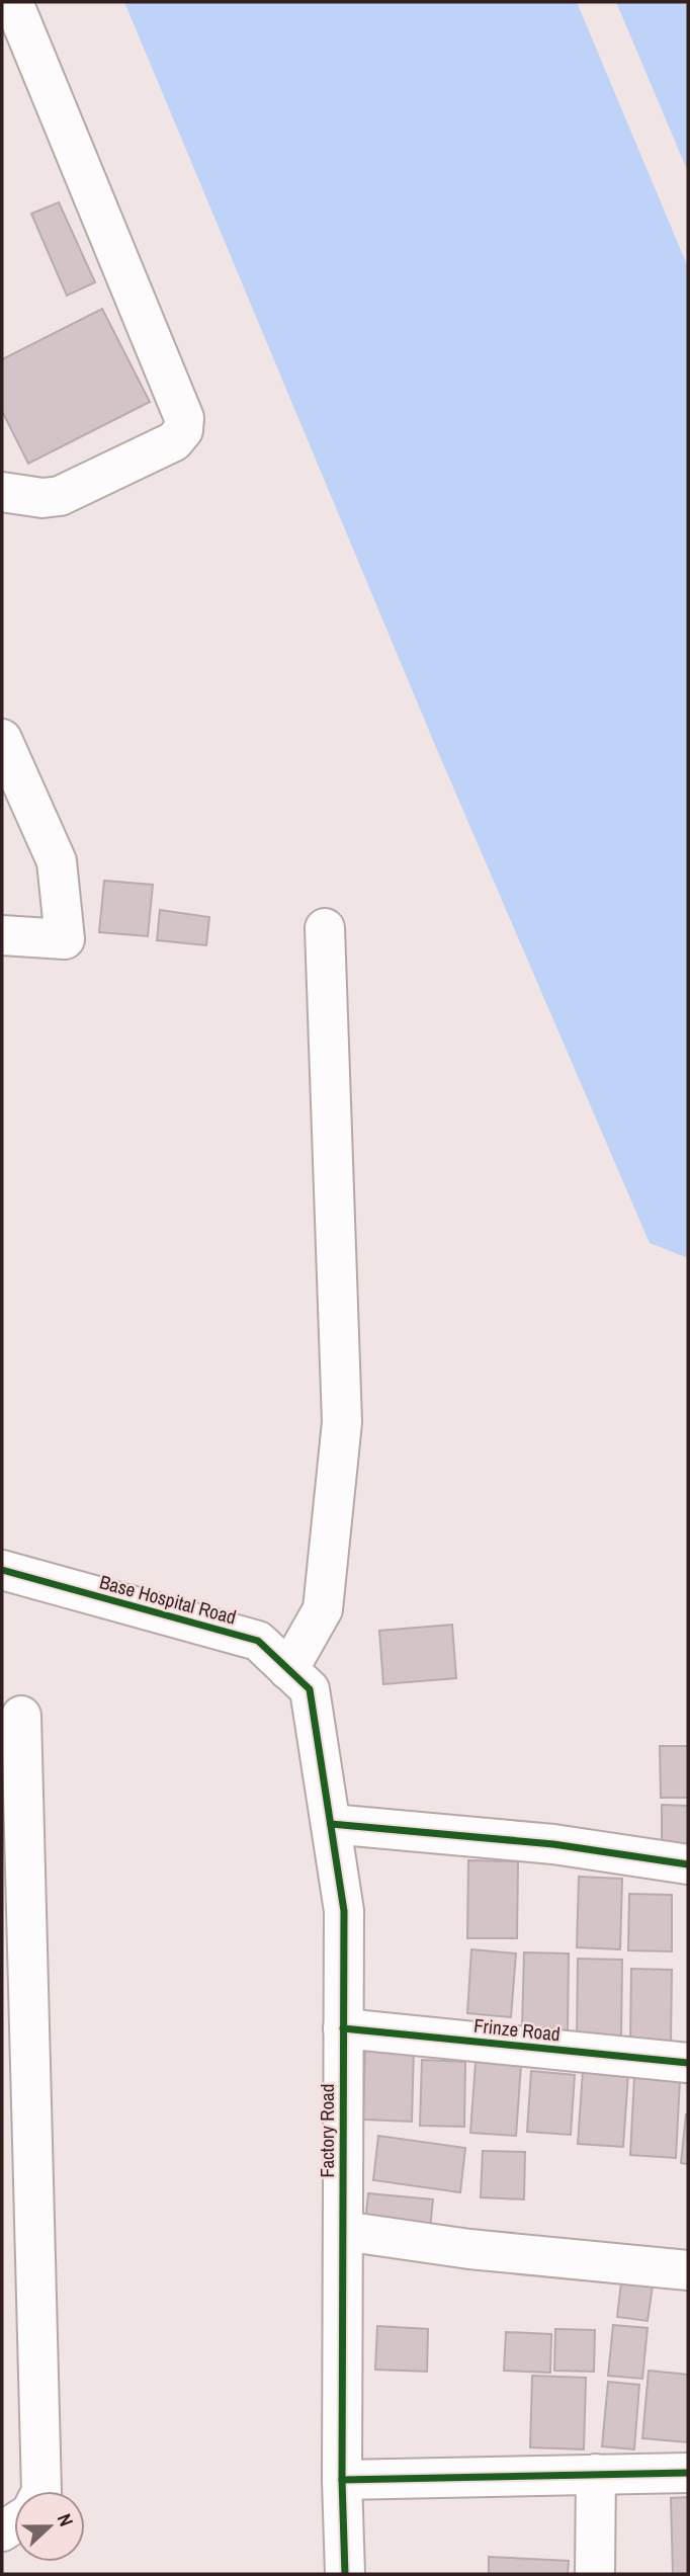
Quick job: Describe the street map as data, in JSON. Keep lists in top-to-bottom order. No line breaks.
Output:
{"streets":{"street":["Base Hospital Road","Frinze Road","Factory Road"]},"crossings":[["Base Hospital Road","Factory Road"],["Frinze Road","Factory Road"]],"north":"right"}
